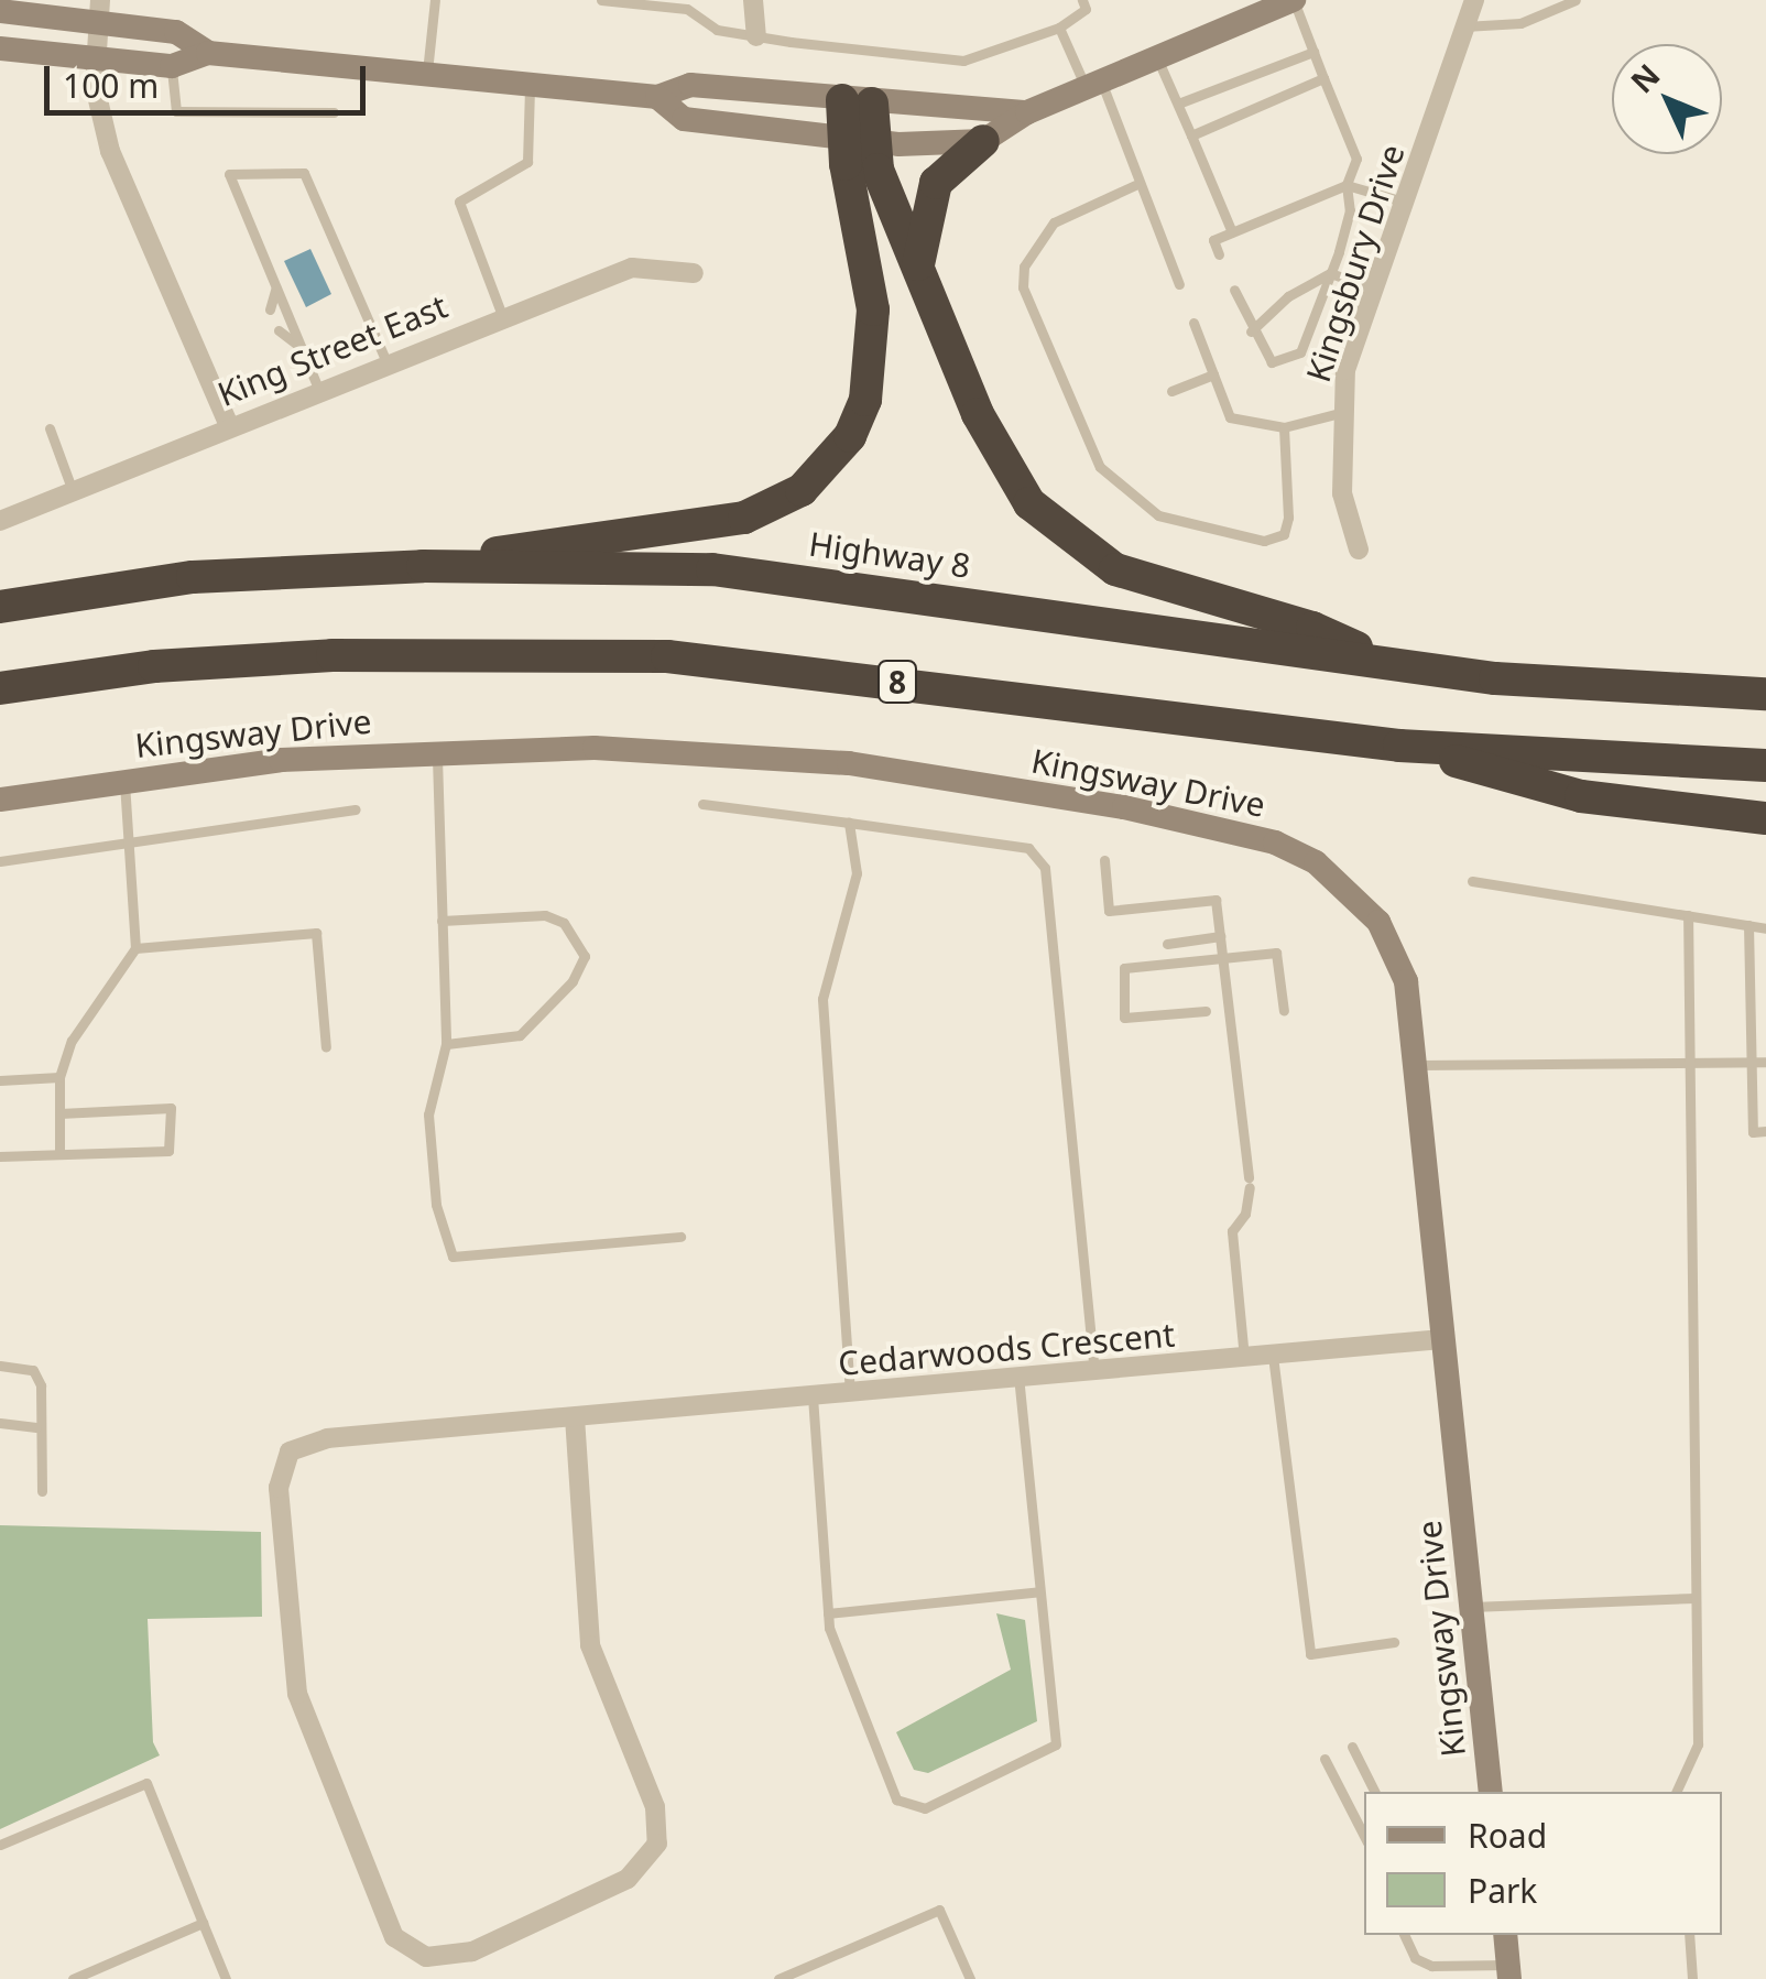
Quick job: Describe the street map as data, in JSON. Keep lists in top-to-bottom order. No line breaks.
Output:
{"streets":{"highway":["Highway 8","8"],"street":["Kingsbury Drive","King Street East","Kingsway Drive","Cedarwoods Crescent"]},"crossings":[["Kingsway Drive","Cedarwoods Crescent"]],"legend":["Road","Park"],"scale_bar":"100 m","north":"top left"}
